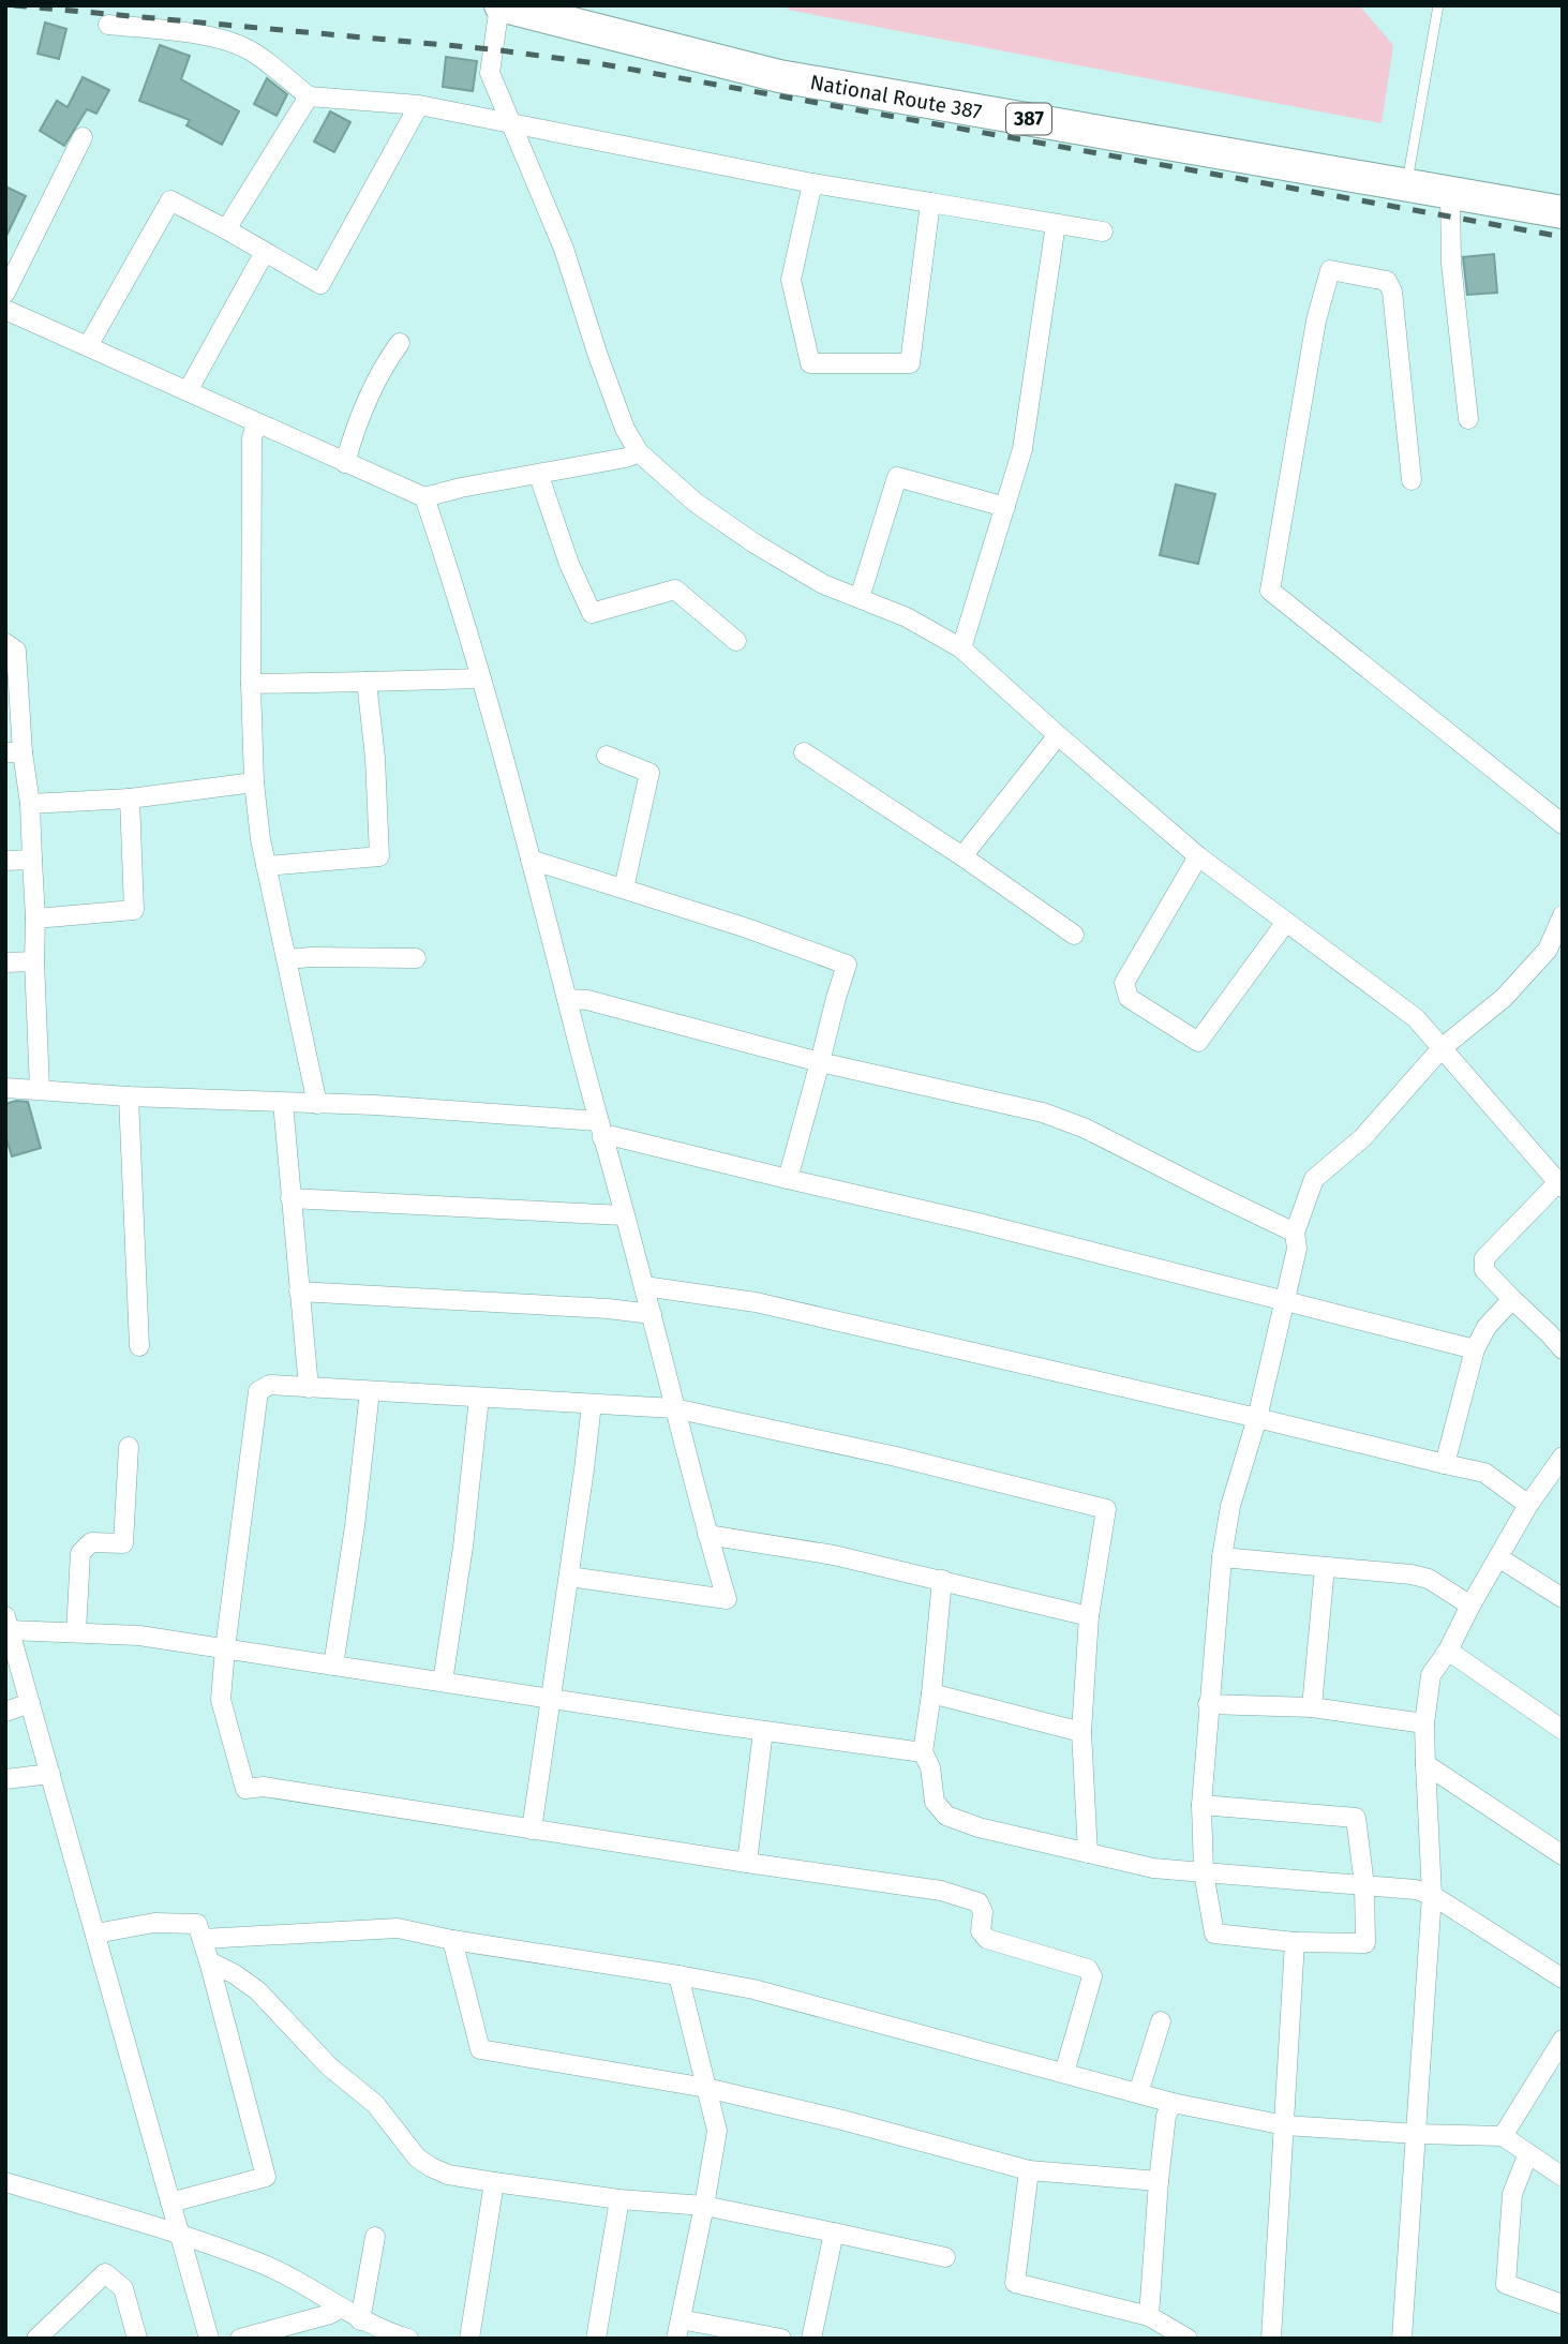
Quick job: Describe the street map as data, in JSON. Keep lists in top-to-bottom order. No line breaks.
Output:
{"streets":{"highway":["National Route 387","387"]}}
